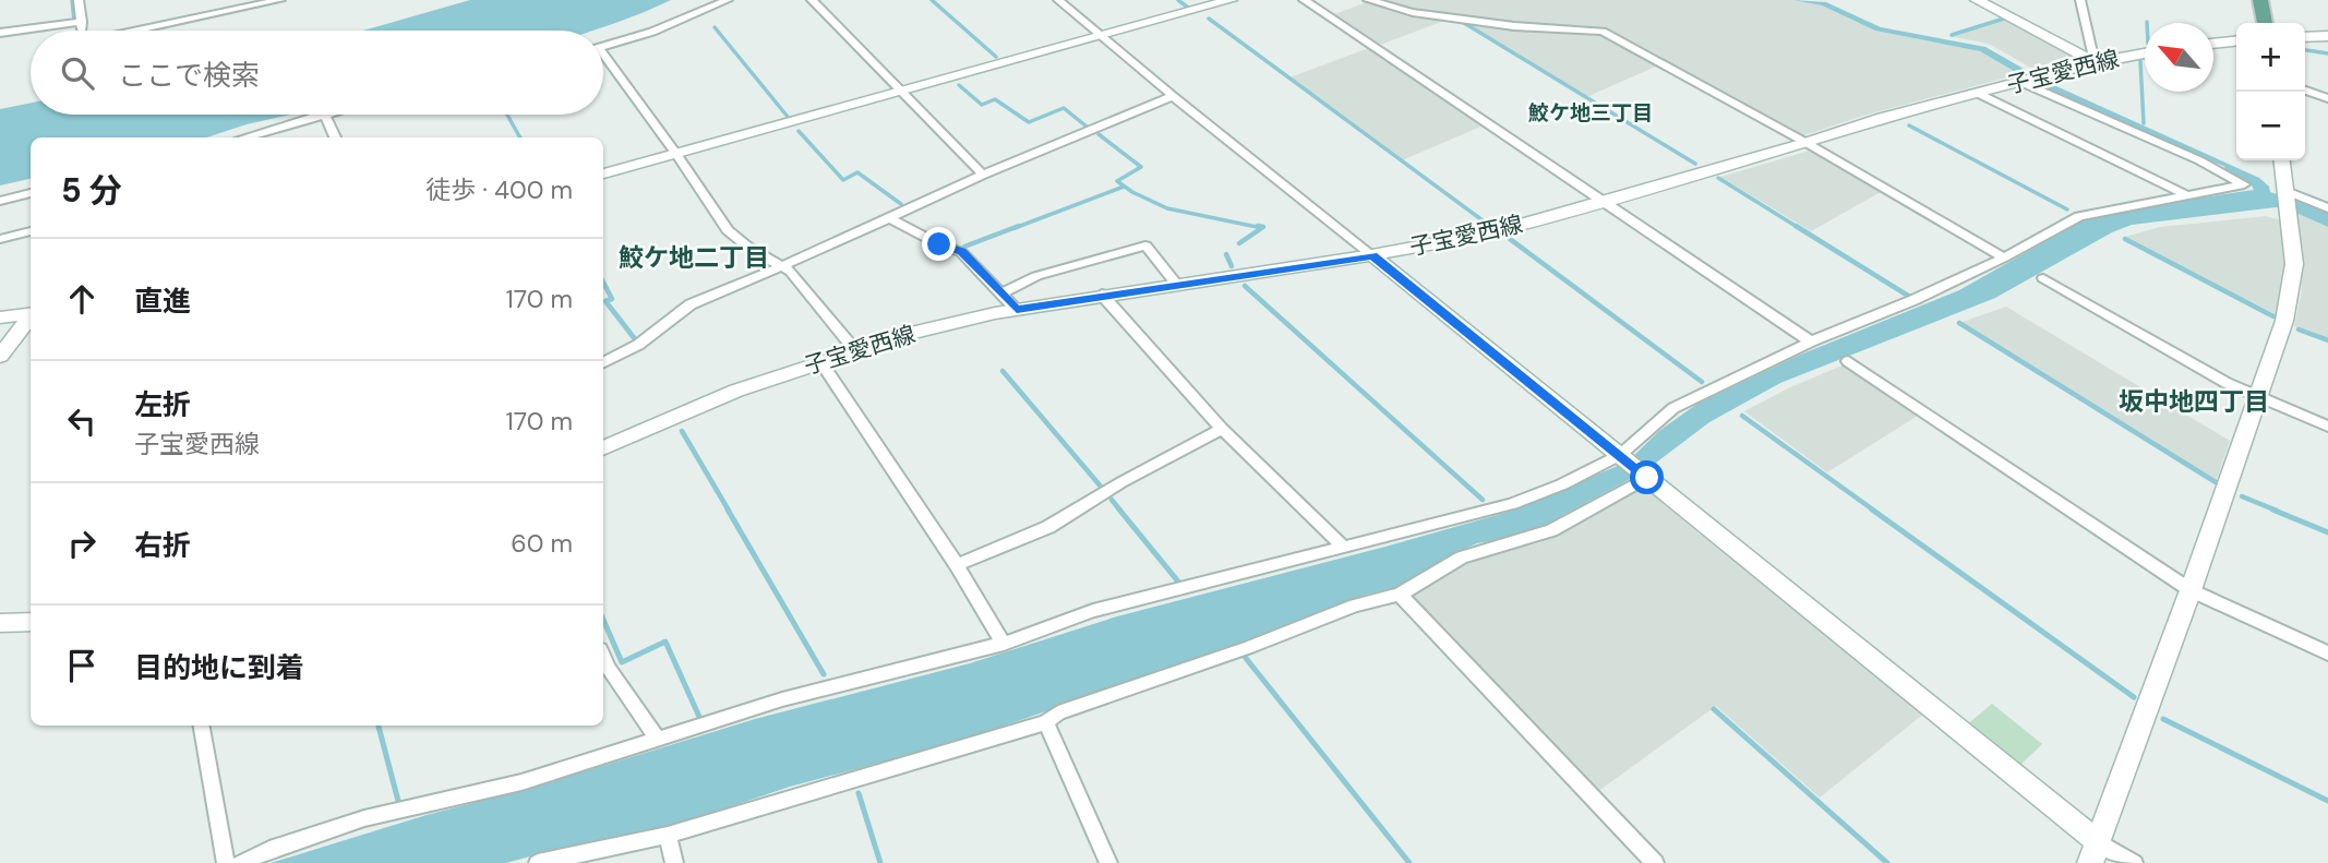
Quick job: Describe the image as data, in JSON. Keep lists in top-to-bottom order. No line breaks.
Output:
{"streets":{"street":["子宝愛西線"]},"districts":["鮫ケ地三丁目","鮫ケ地二丁目","坂中地四丁目"],"north":"top left","page":{"map_buttons":["+","−"],"search":"ここで検索","heading":["5 分","徒歩 · 400 m"],"list":[["直進","170 m"],["左折","子宝愛西線","170 m"],["右折","60 m"],"目的地に到着"]}}
